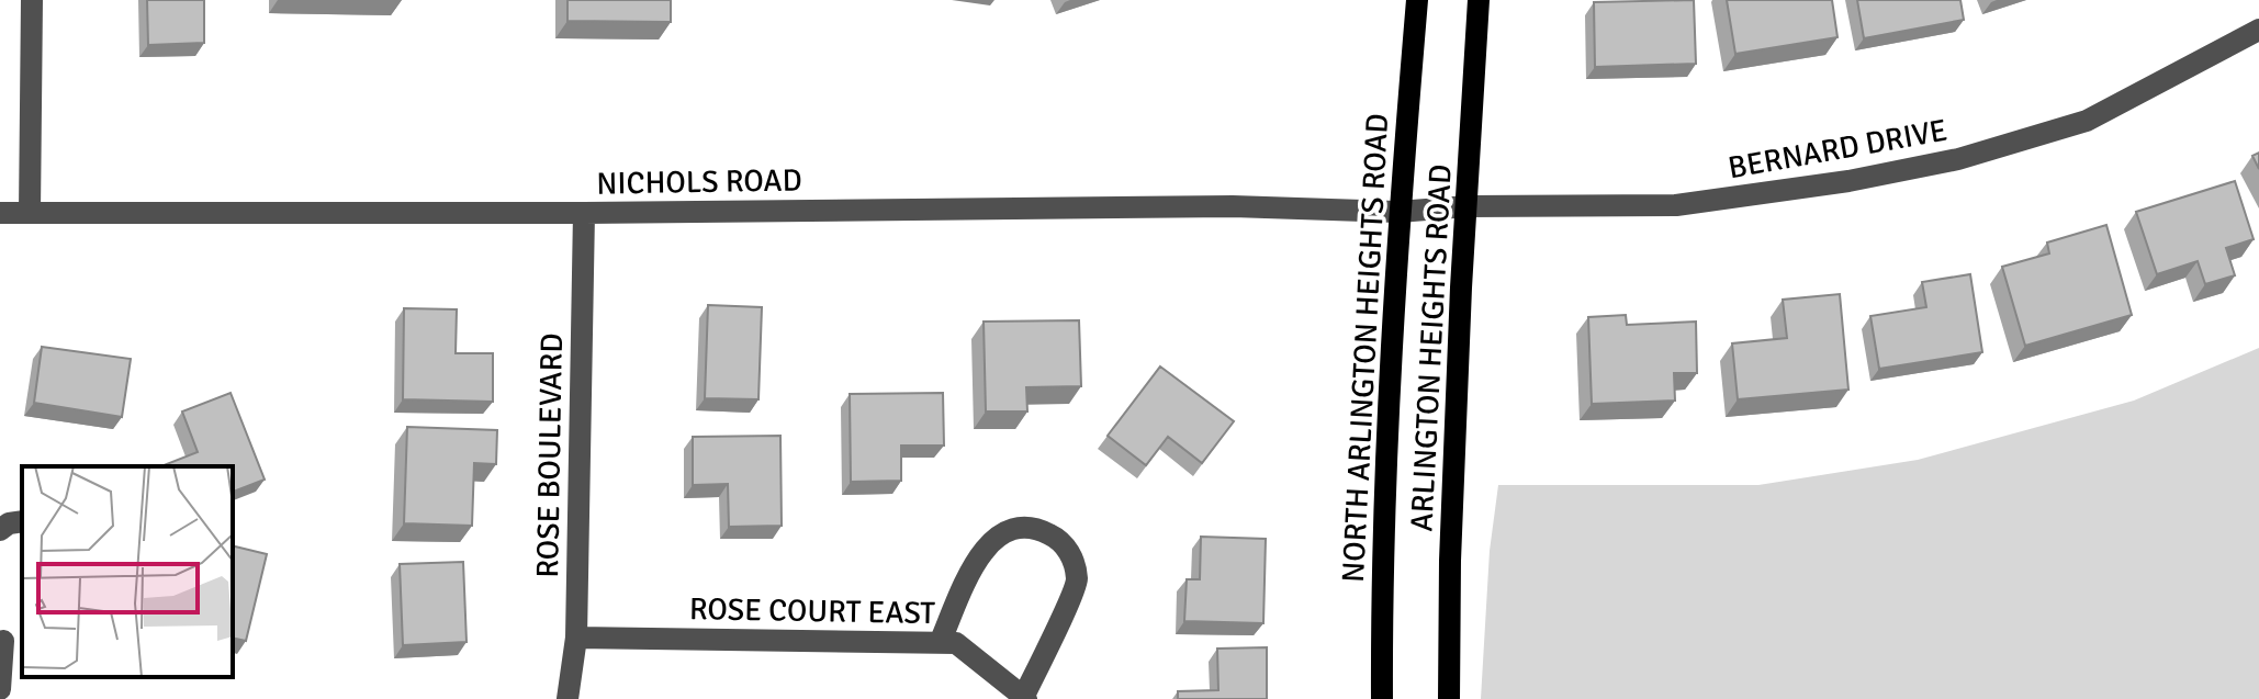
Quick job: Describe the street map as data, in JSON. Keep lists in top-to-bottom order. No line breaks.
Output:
{"streets":{"main road":["NORTH ARLINGTON HEIGHTS ROAD","ARLINGTON HEIGHTS ROAD"],"street":["BERNARD DRIVE","NICHOLS ROAD","ROSE BOULEVARD","ROSE COURT EAST"]},"crossings":[["BERNARD DRIVE","NICHOLS ROAD"],["BERNARD DRIVE","NORTH ARLINGTON HEIGHTS ROAD"],["BERNARD DRIVE","ARLINGTON HEIGHTS ROAD"],["NICHOLS ROAD","NORTH ARLINGTON HEIGHTS ROAD"],["NICHOLS ROAD","ROSE BOULEVARD"],["ROSE BOULEVARD","ROSE COURT EAST"]]}
